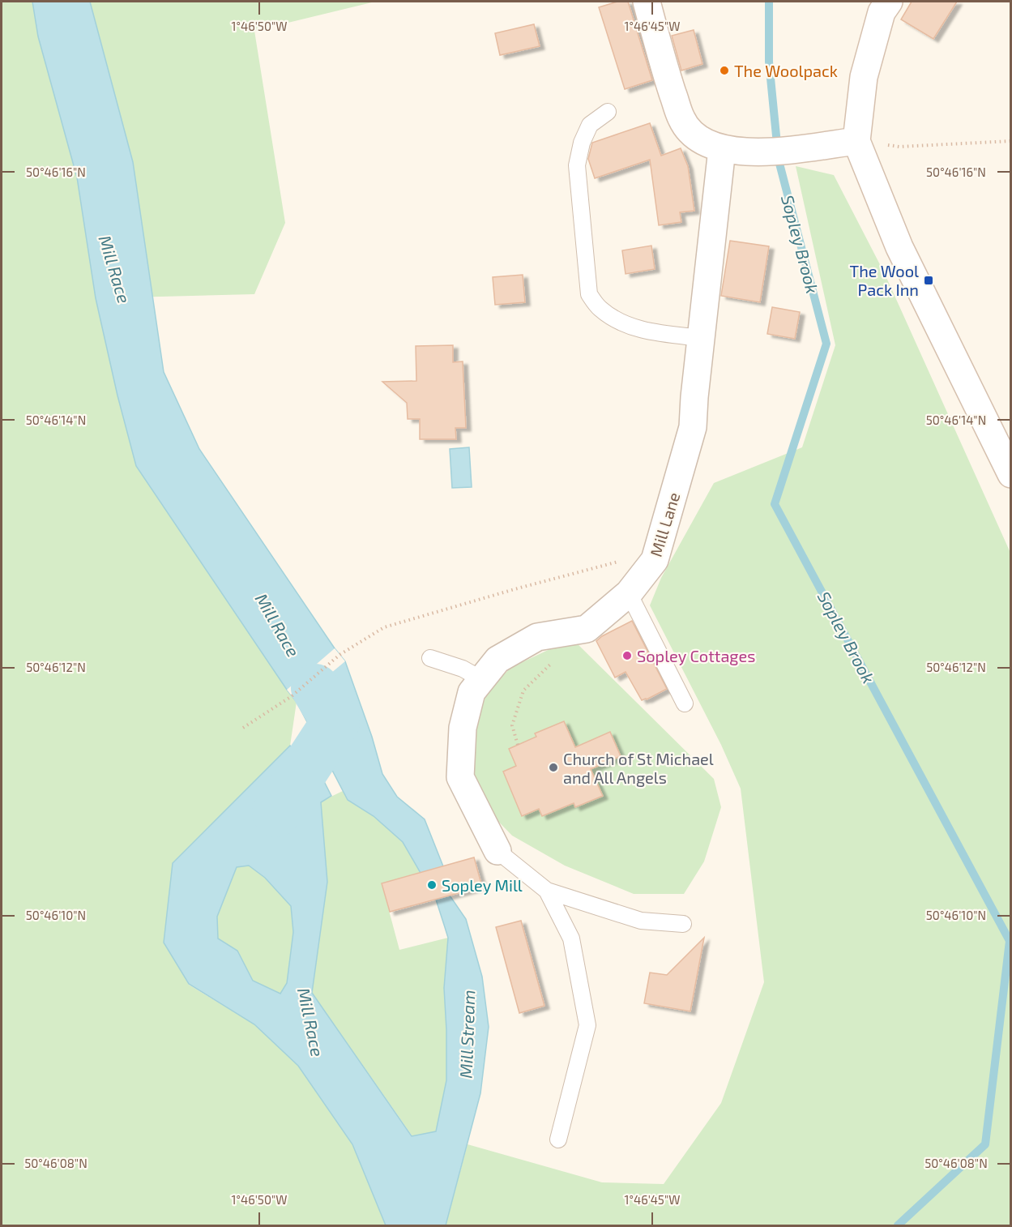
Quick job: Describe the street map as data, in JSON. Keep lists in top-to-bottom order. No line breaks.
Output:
{"streets":{"main road":["Mill Lane"]},"water":["Sopley Brook","Mill Race","Mill Stream"],"places":{"other":["The Woolpack","Sopley Cottages","Church of St Michael and All Angels","Sopley Mill"],"transit":["The Wool Pack Inn"]},"coordinates":["1°46'50\"W","1°46'45\"W","50°46'16\"N","50°46'14\"N","50°46'12\"N","50°46'10\"N","50°46'08\"N"]}
